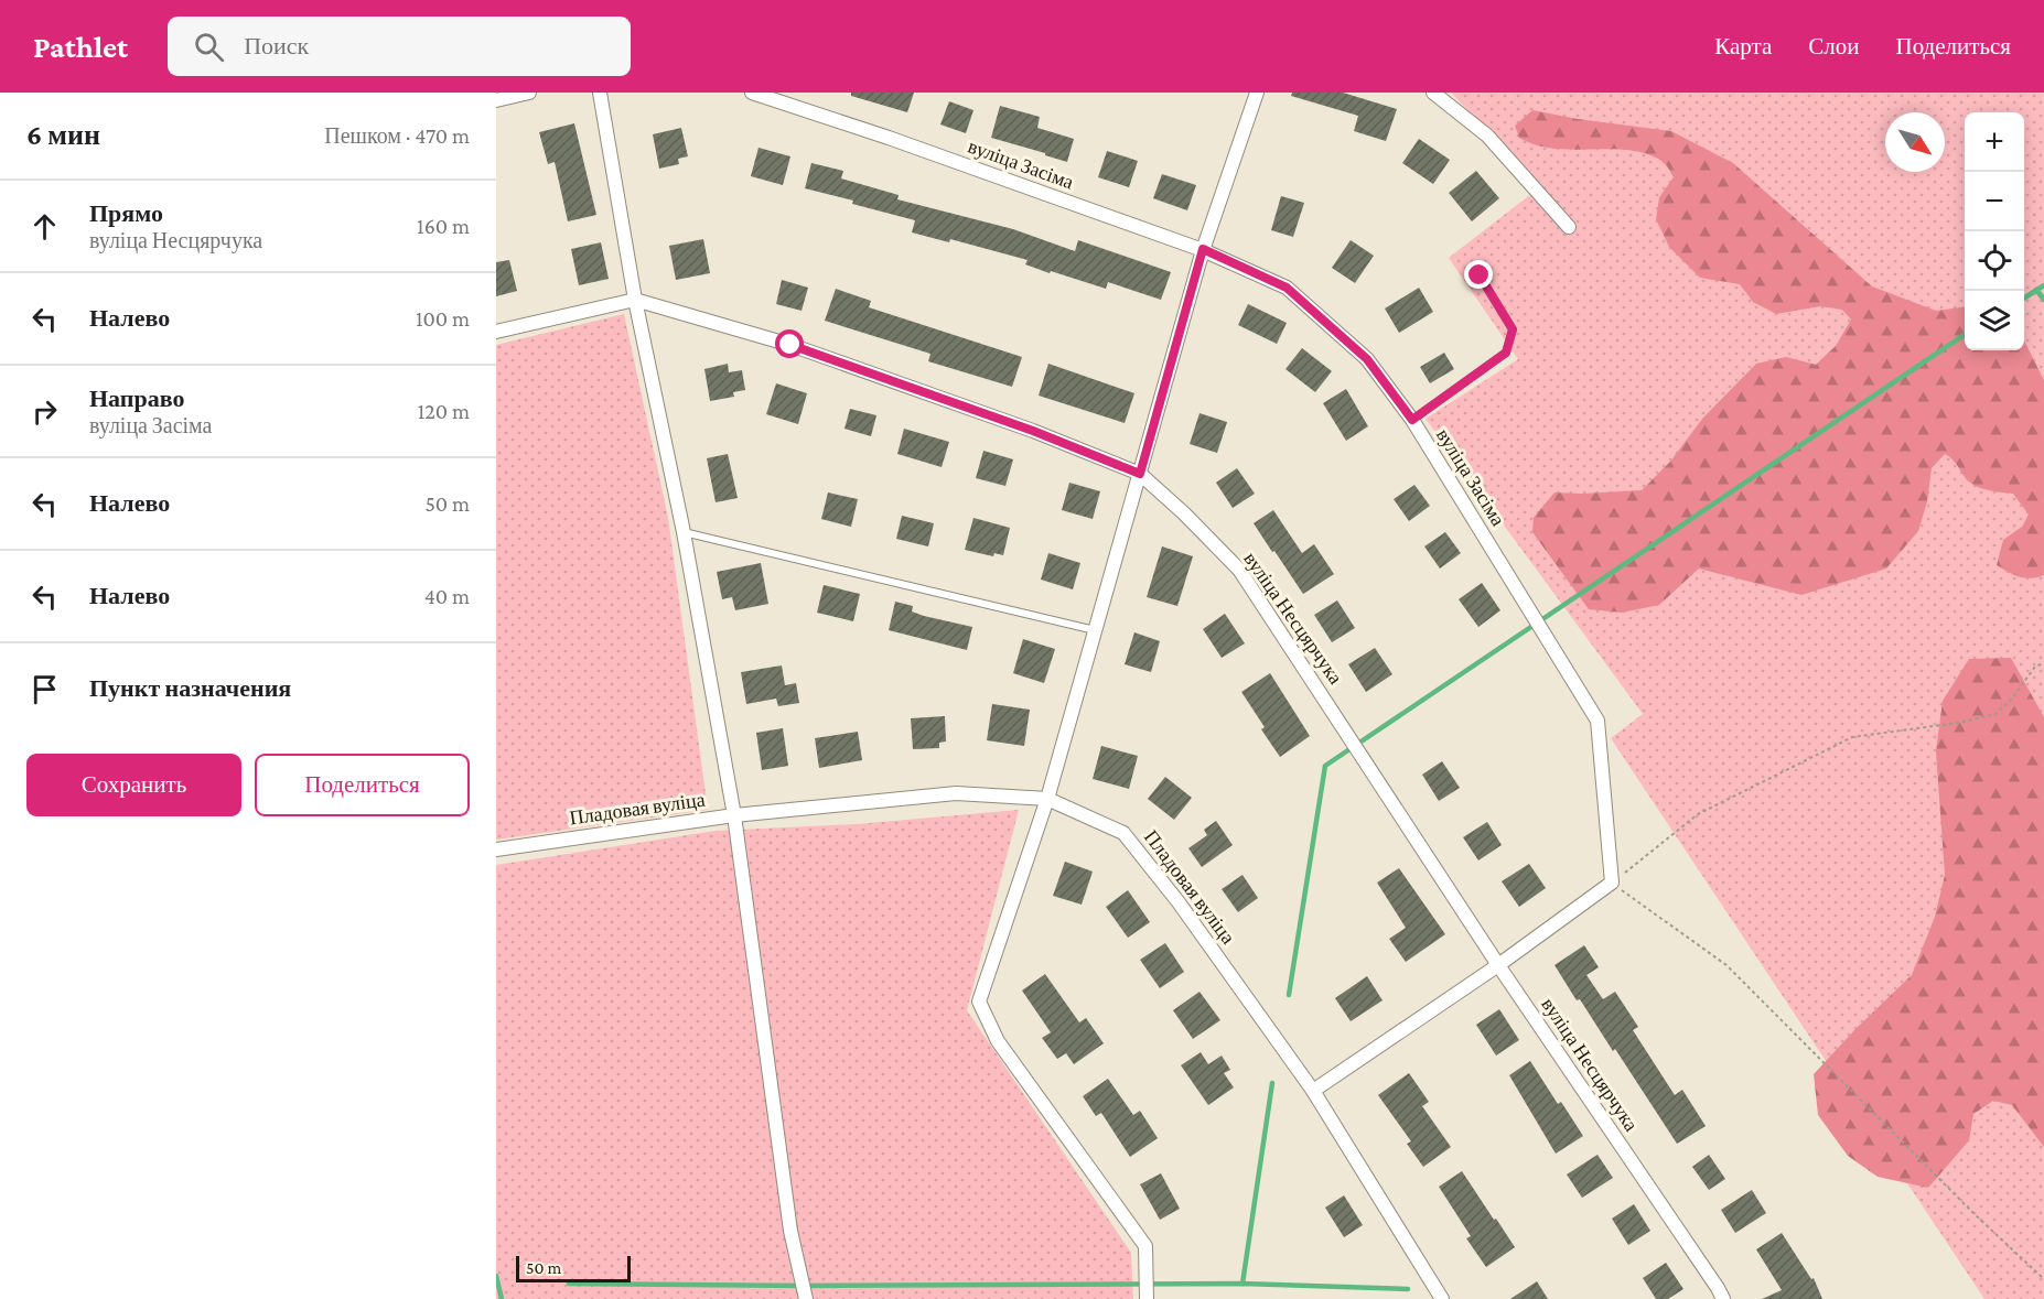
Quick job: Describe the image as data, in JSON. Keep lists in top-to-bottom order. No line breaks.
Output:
{"streets":{"street":["вуліца Засіма","вуліца Несцярчука","Пладовая вуліца"]},"scale_bar":"50 m","north":"bottom right","page":{"header":"Pathlet","search":"Поиск","nav":["Карта","Слои","Поделиться"],"heading":["6 мин","Пешком · 470 m"],"map_buttons":["+","−"],"list":[["Прямо","вуліца Несцярчука","160 m"],["Налево","100 m"],["Направо","вуліца Засіма","120 m"],["Налево","50 m"],["Налево","40 m"],"Пункт назначения"],"buttons":["Сохранить","Поделиться"],"scale":"50 m"}}
